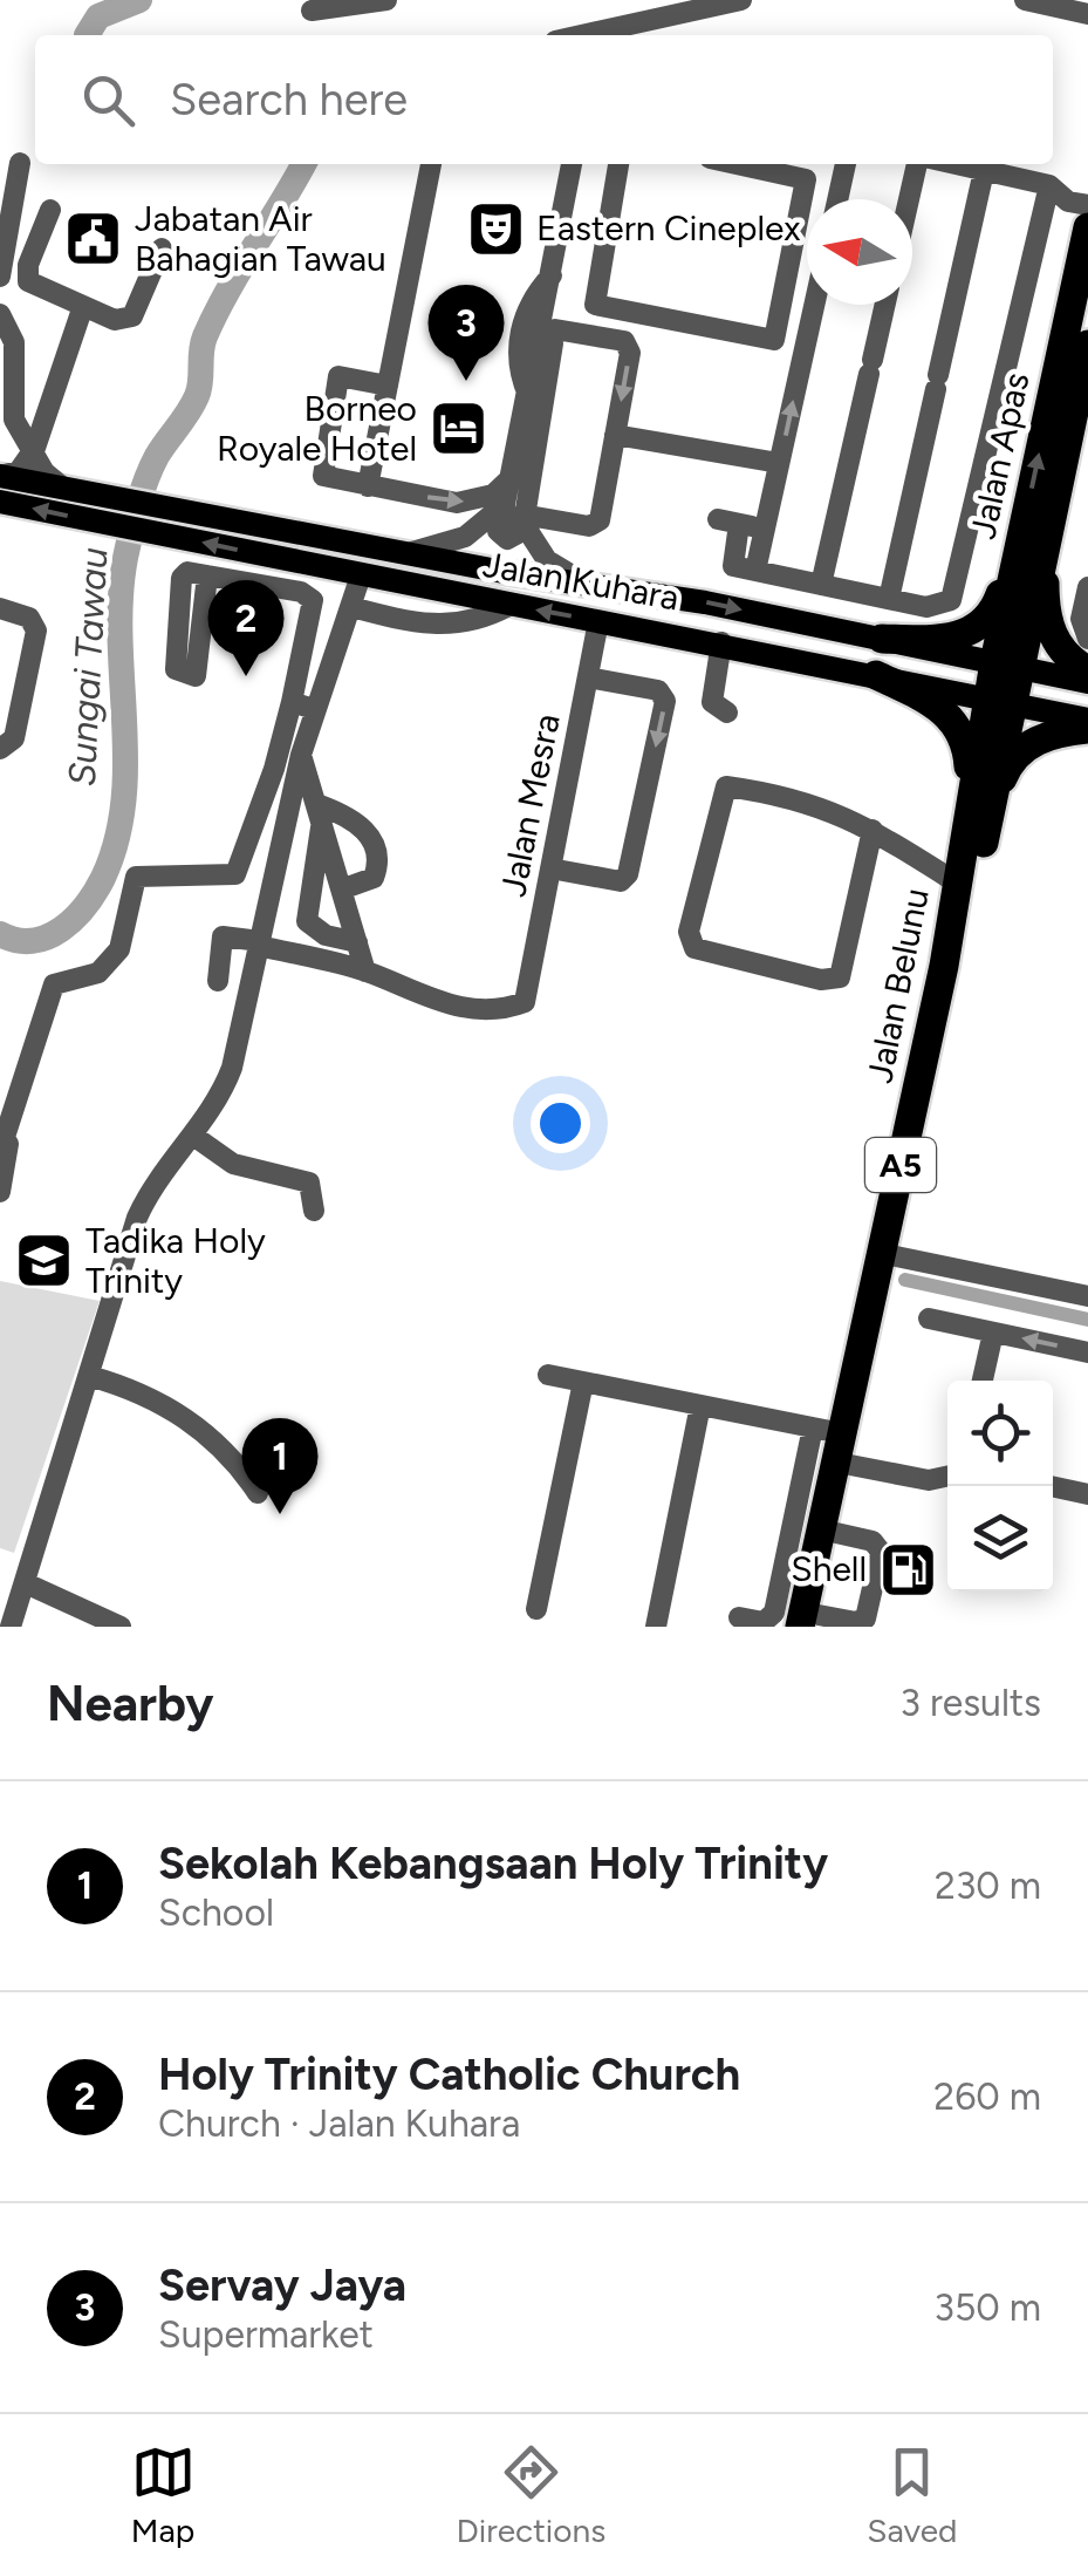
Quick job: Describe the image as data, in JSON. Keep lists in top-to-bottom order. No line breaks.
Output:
{"streets":{"highway":["Jalan Apas","Jalan Belunu","A5"],"main road":["Jalan Kuhara"],"street":["Jalan Mesra"]},"crossings":[["Jalan Apas","Jalan Kuhara"],["Jalan Apas","Jalan Belunu"],["Jalan Kuhara","Jalan Mesra"],["Jalan Kuhara","Jalan Belunu"]],"water":["Sungai Tawau"],"places":{"theatre":["Eastern Cineplex"],"public building":["Jabatan Air Bahagian Tawau"],"hotel":["Borneo Royale Hotel"],"school or university":["Tadika Holy Trinity"],"fuel station":["Shell"]},"north":"left","page":{"search":"Search here","pins":["3","2","1"],"heading":["Nearby","3 results"],"list":[{"mark":"1","name":"Sekolah Kebangsaan Holy Trinity","note":"School","value":"230 m"},{"mark":"2","name":"Holy Trinity Catholic Church","note":"Church · Jalan Kuhara","value":"260 m"},{"mark":"3","name":"Servay Jaya","note":"Supermarket","value":"350 m"}],"nav":["Map","Directions","Saved"]}}
